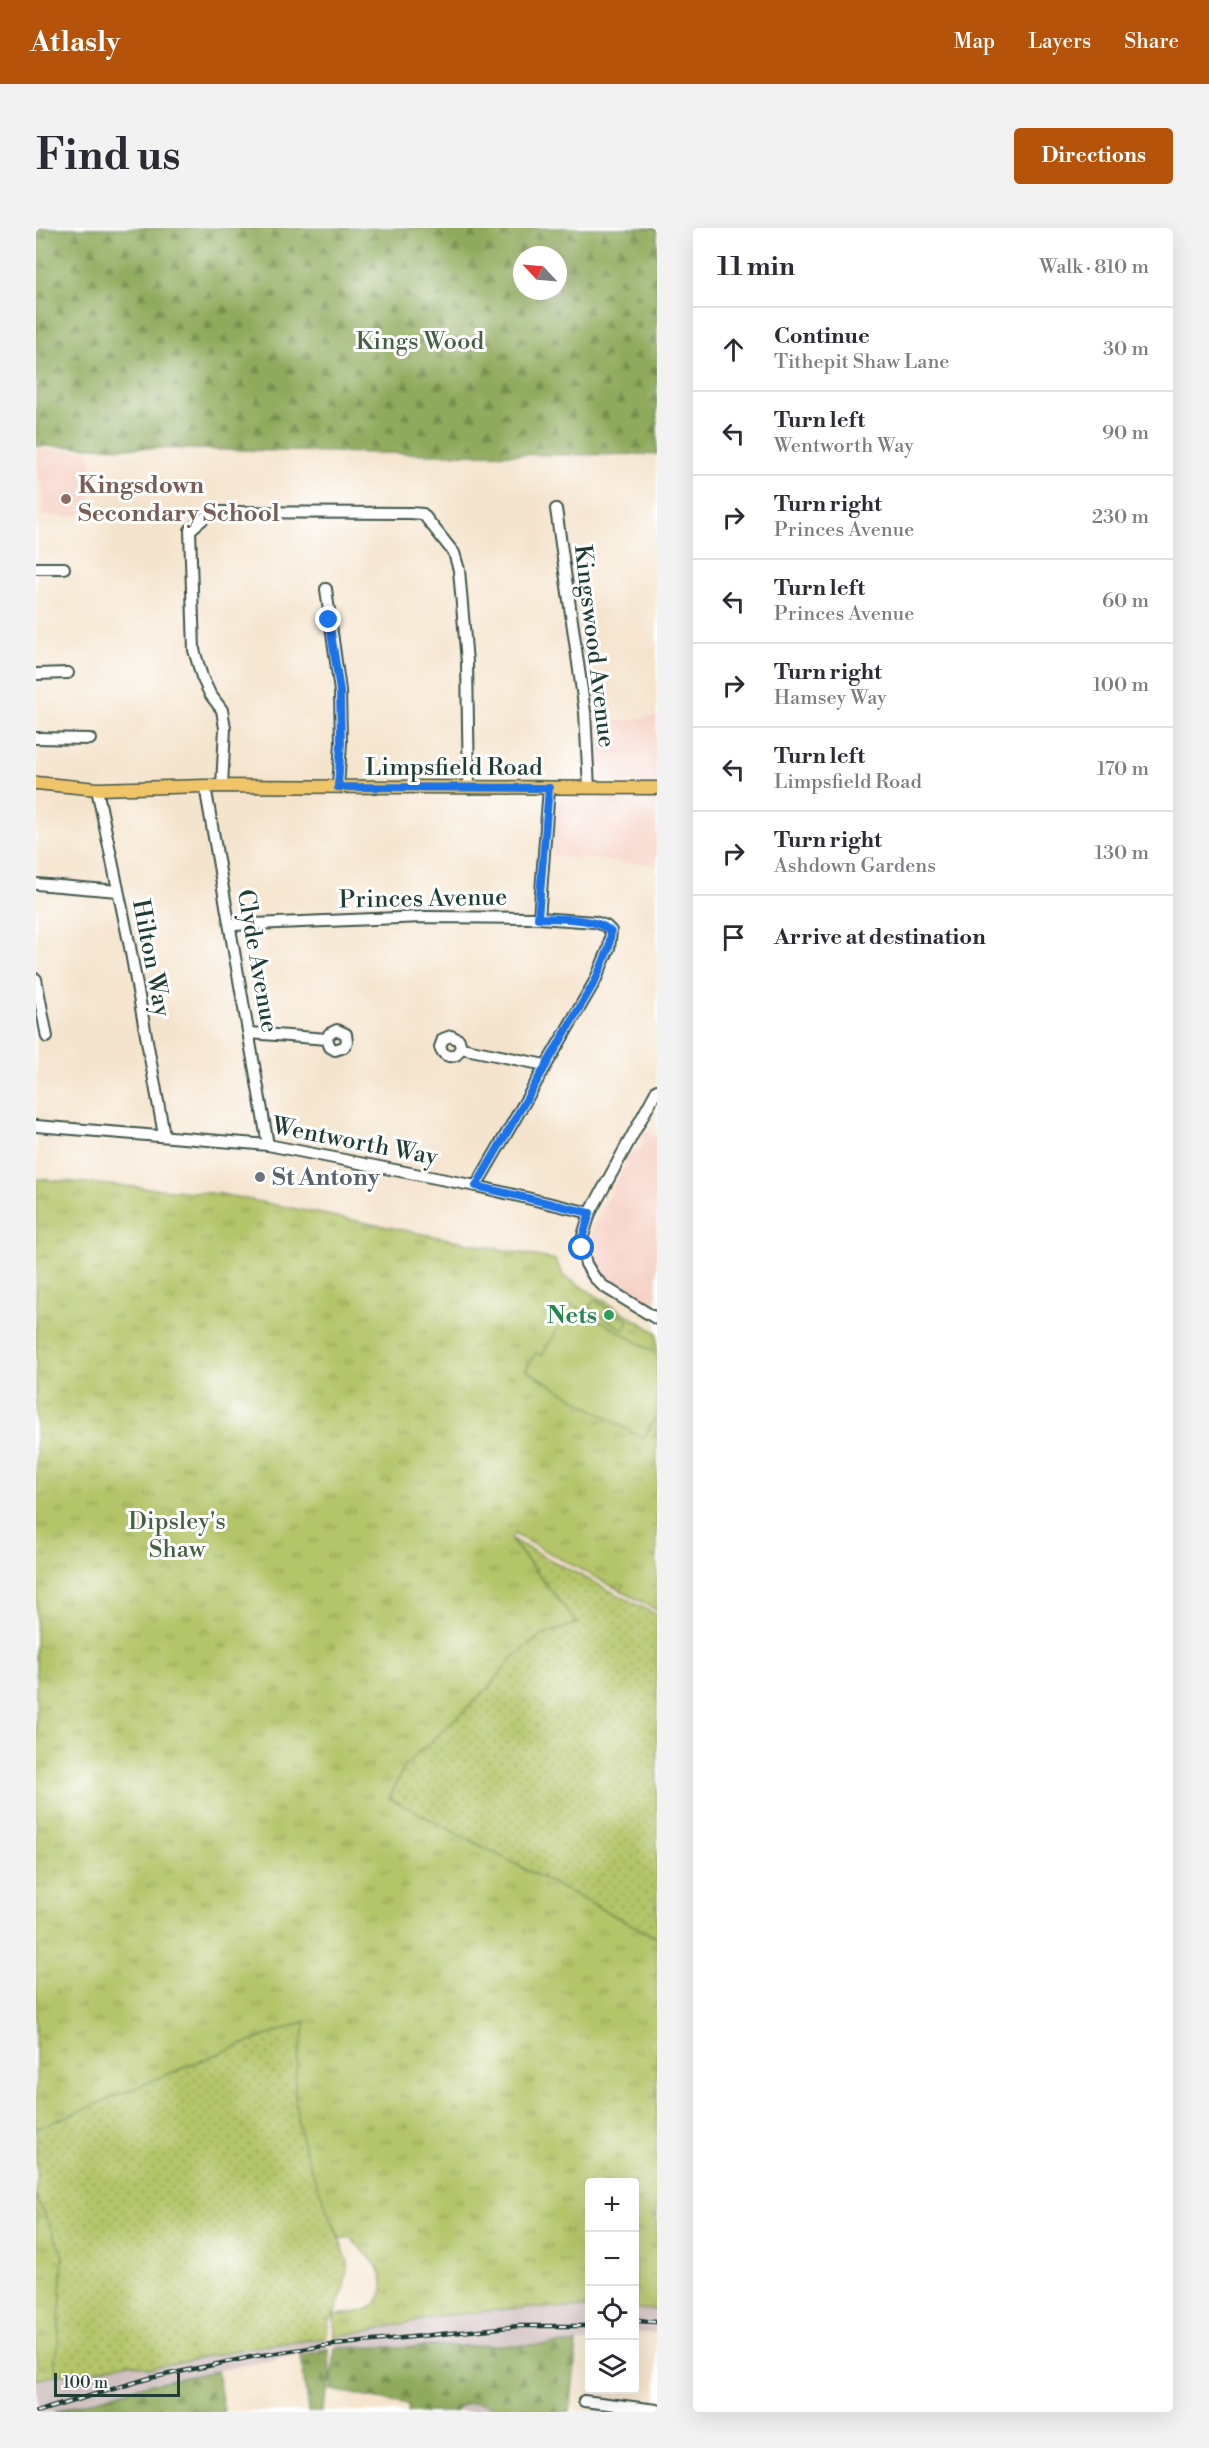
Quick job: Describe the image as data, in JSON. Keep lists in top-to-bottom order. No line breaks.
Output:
{"streets":{"main road":["Limpsfield Road"],"street":["Kingswood Avenue","Princes Avenue","Hilton Way","Clyde Avenue","Wentworth Way"]},"crossings":[["Kingswood Avenue","Limpsfield Road"],["Limpsfield Road","Hilton Way"],["Limpsfield Road","Clyde Avenue"],["Princes Avenue","Clyde Avenue"],["Princes Avenue","Wentworth Way"],["Hilton Way","Wentworth Way"],["Clyde Avenue","Wentworth Way"]],"parks":["Kings Wood","Dipsley's Shaw"],"places":["Kingsdown Secondary School","St Antony","Nets"],"scale_bar":"100 m","north":"top left","page":{"header":"Atlasly","nav":["Map","Layers","Share"],"buttons":"Directions","title":"Find us","heading":["11 min","Walk · 810 m"],"list":[["Continue","Tithepit Shaw Lane","30 m"],["Turn left","Wentworth Way","90 m"],["Turn right","Princes Avenue","230 m"],["Turn left","Princes Avenue","60 m"],["Turn right","Hamsey Way","100 m"],["Turn left","Limpsfield Road","170 m"],["Turn right","Ashdown Gardens","130 m"],"Arrive at destination"],"map_buttons":["+","−"],"scale":"100 m"}}
